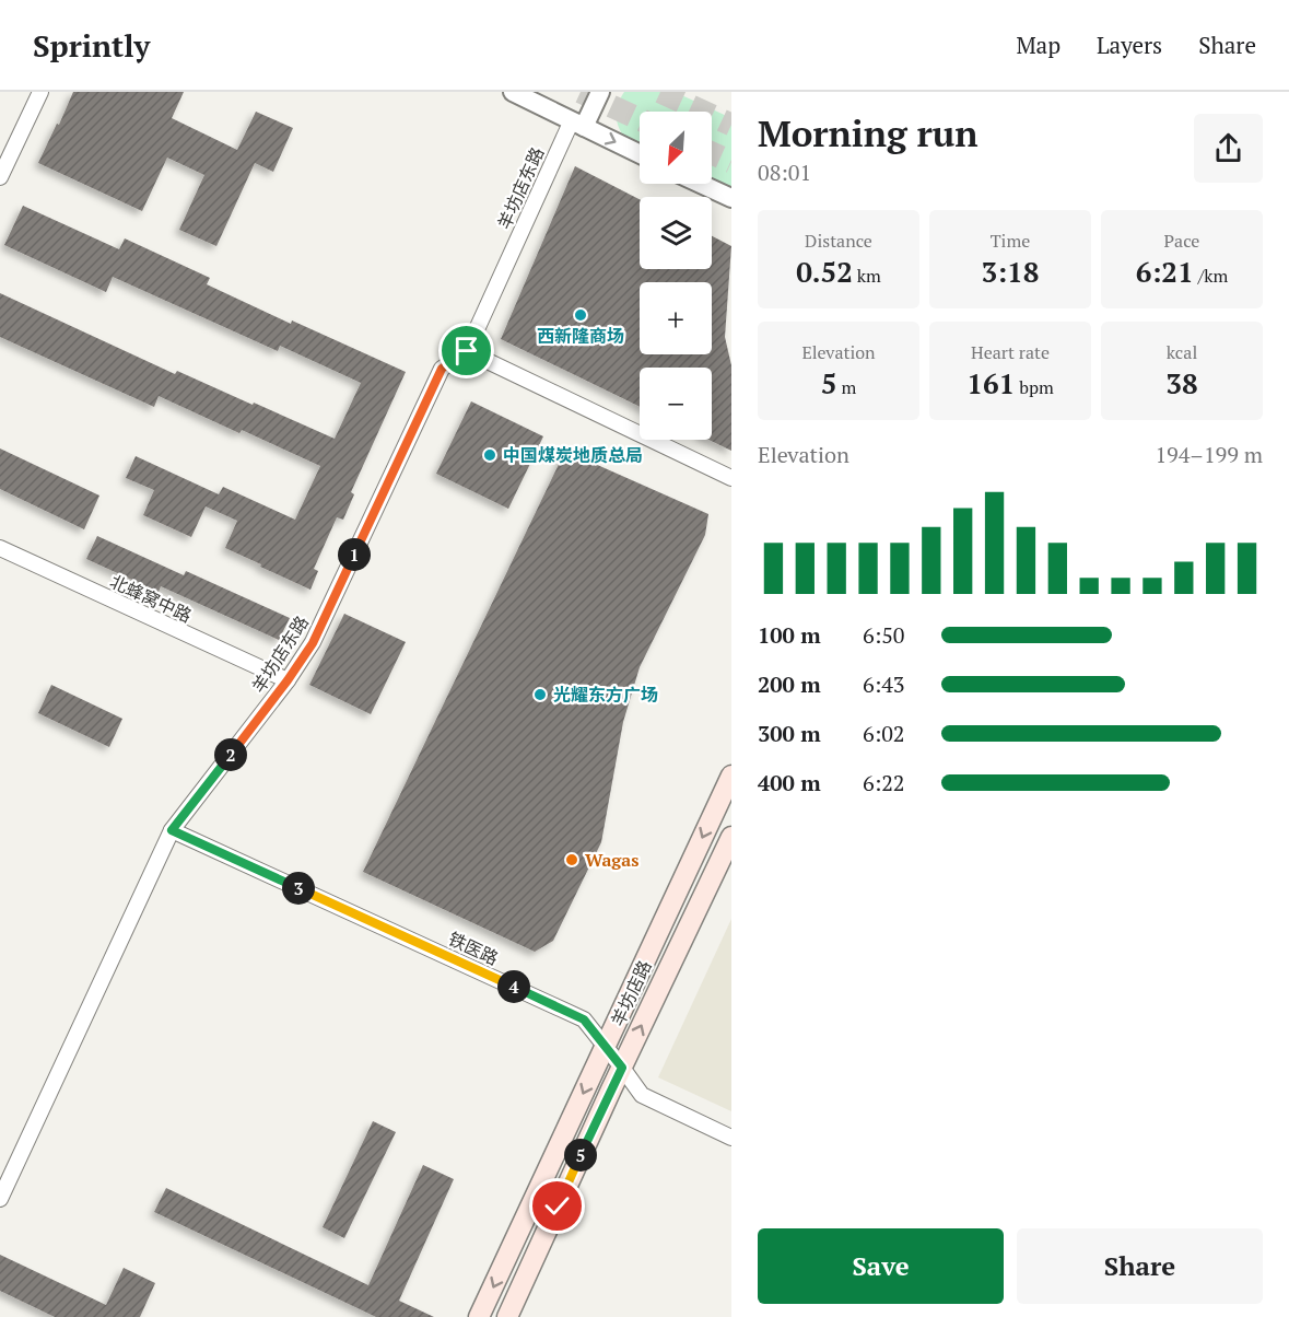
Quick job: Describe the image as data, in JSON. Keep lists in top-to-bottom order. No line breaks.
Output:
{"streets":{"main road":["羊坊店路"],"street":["羊坊店东路","北蜂窝中路","铁医路"]},"crossings":[["羊坊店东路","北蜂窝中路"],["羊坊店东路","铁医路"],["铁医路","羊坊店路"]],"places":["西新隆商场","中国煤炭地质总局","光耀东方广场","Wagas"],"north":"bottom left","page":{"header":"Sprintly","nav":["Map","Layers","Share"],"heading":["Morning run","08:01"],"map_buttons":["+","−"],"stats":[["Distance","0.52 km"],["Time","3:18"],["Pace","6:21 /km"],["Elevation","5 m"],["Heart rate","161 bpm"],["kcal","38"]],"chart":["Elevation","194–199 m"],"pins":["1","2","3","4","5"],"list":[{"name":"100 m","note":"6:50"},{"name":"200 m","note":"6:43"},{"name":"300 m","note":"6:02"},{"name":"400 m","note":"6:22"}],"buttons":["Save","Share"]}}
